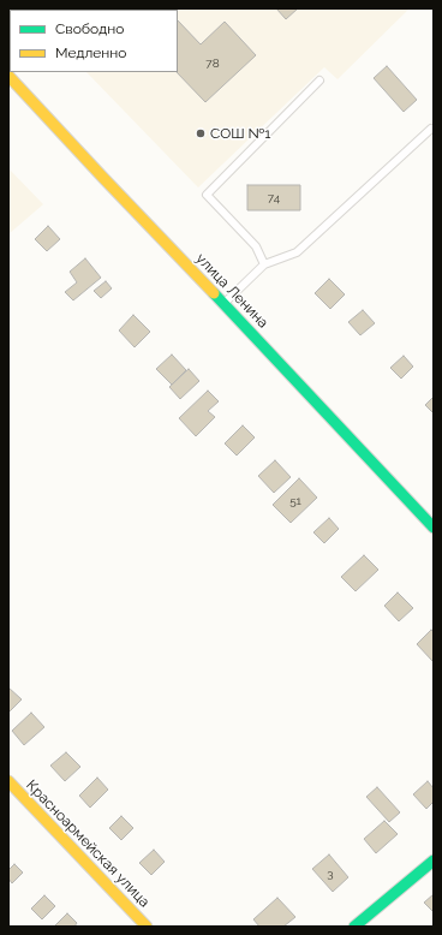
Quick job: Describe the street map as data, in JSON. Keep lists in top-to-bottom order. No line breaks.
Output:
{"streets":{"street":["улица Ленина","Красноармейская улица"]},"places":["СОШ №1"],"house_numbers":["78","74","51","3"],"legend":["Свободно","Медленно"]}
